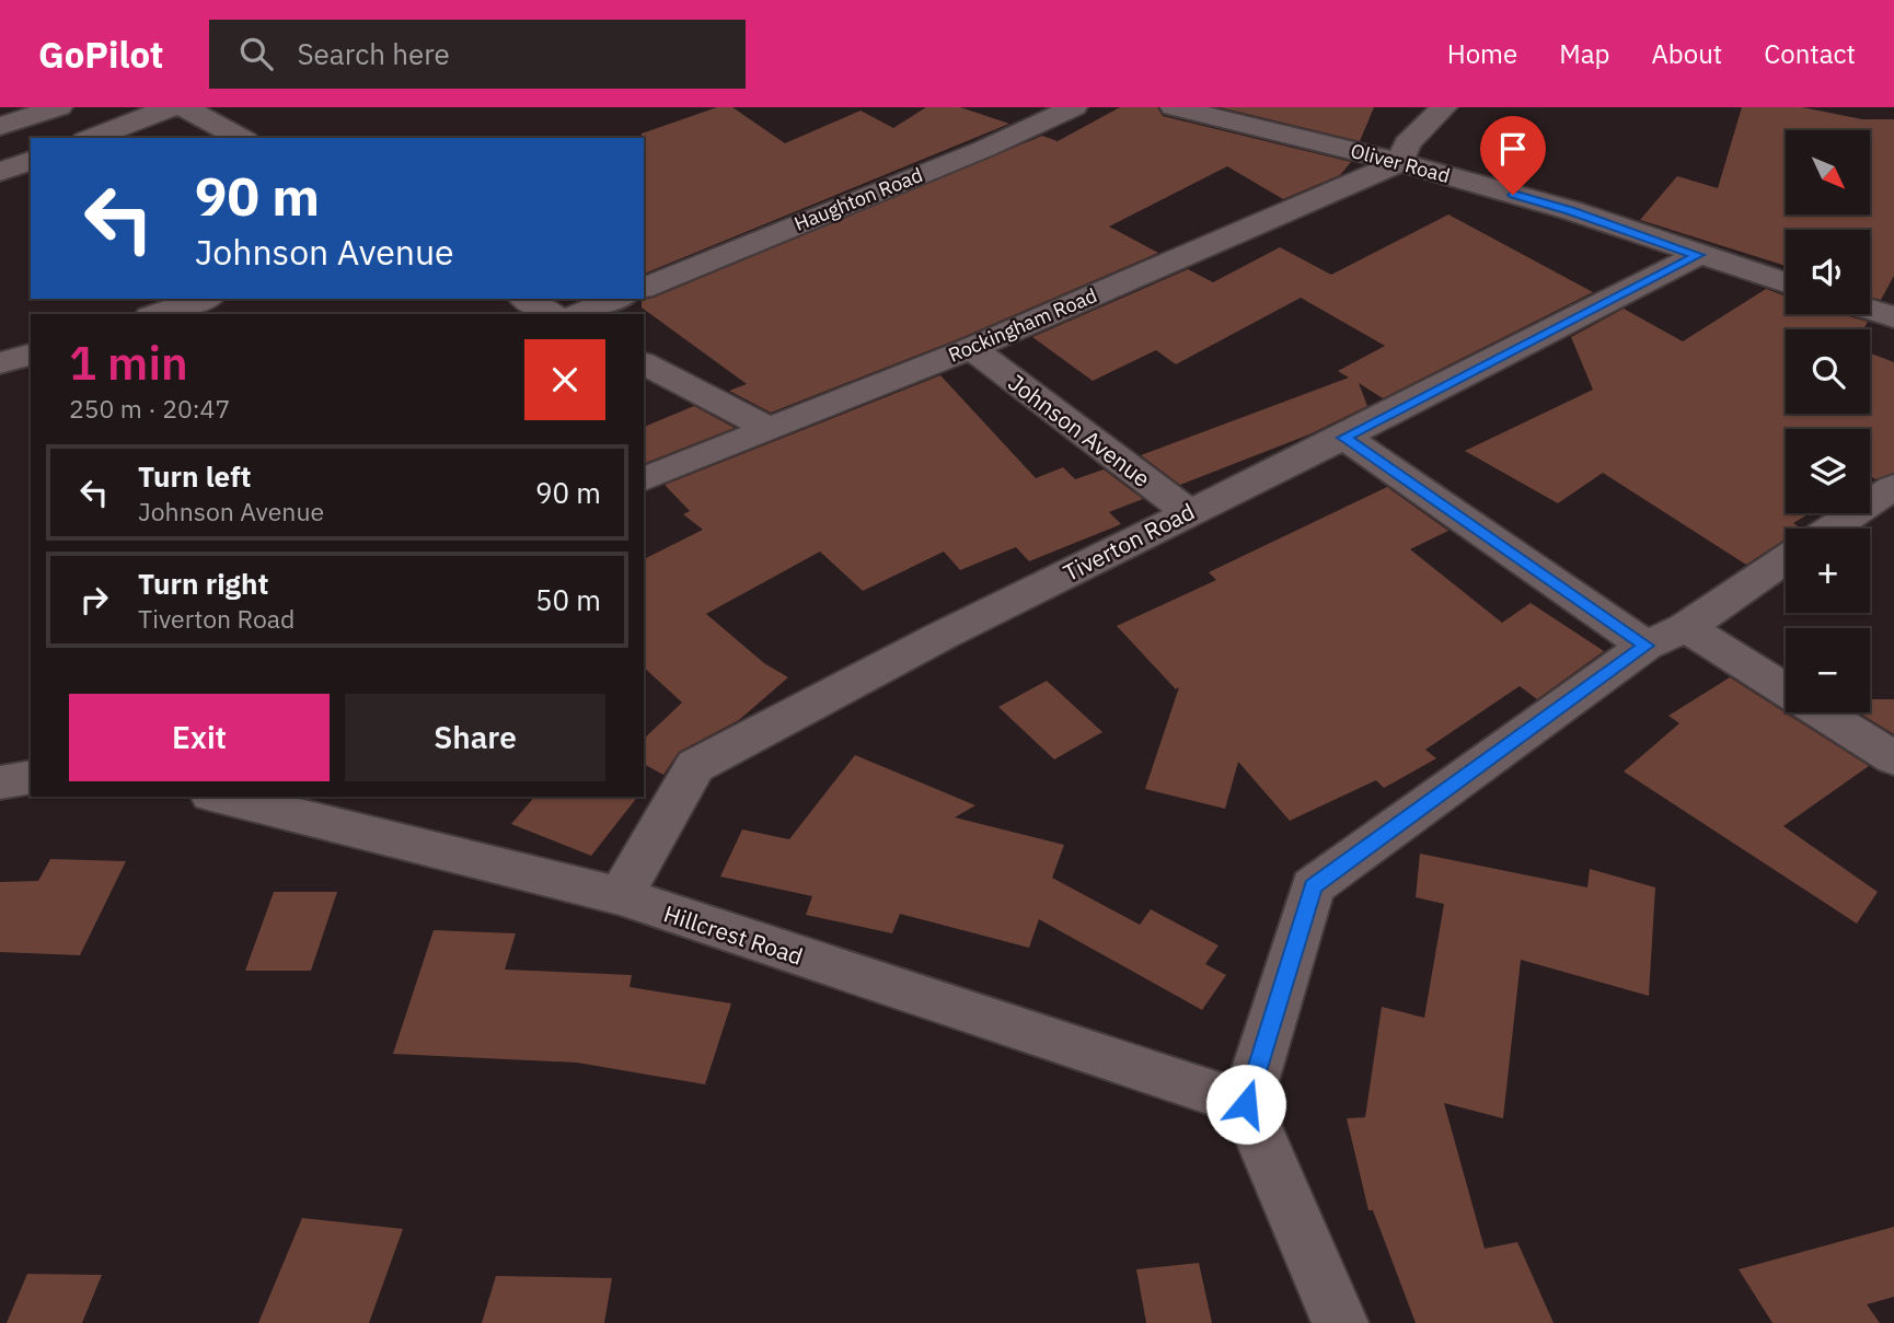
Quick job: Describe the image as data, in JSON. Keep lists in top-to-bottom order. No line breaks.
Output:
{"streets":{"street":["Oliver Road","Haughton Road","Rockingham Road","Johnson Avenue","Tiverton Road","Hillcrest Road"]},"crossings":[["Oliver Road","Rockingham Road"],["Oliver Road","Tiverton Road"],["Rockingham Road","Johnson Avenue"],["Johnson Avenue","Tiverton Road"],["Tiverton Road","Hillcrest Road"]],"north":"bottom right","page":{"header":"GoPilot","search":"Search here","nav":["Home","Map","About","Contact"],"map_buttons":["+","−"],"turn":["90 m","Johnson Avenue"],"heading":["1 min","250 m · 20:47"],"list":[{"name":"Turn left","note":"Johnson Avenue","value":"90 m"},{"name":"Turn right","note":"Tiverton Road","value":"50 m"}],"buttons":["Exit","Share"]}}
